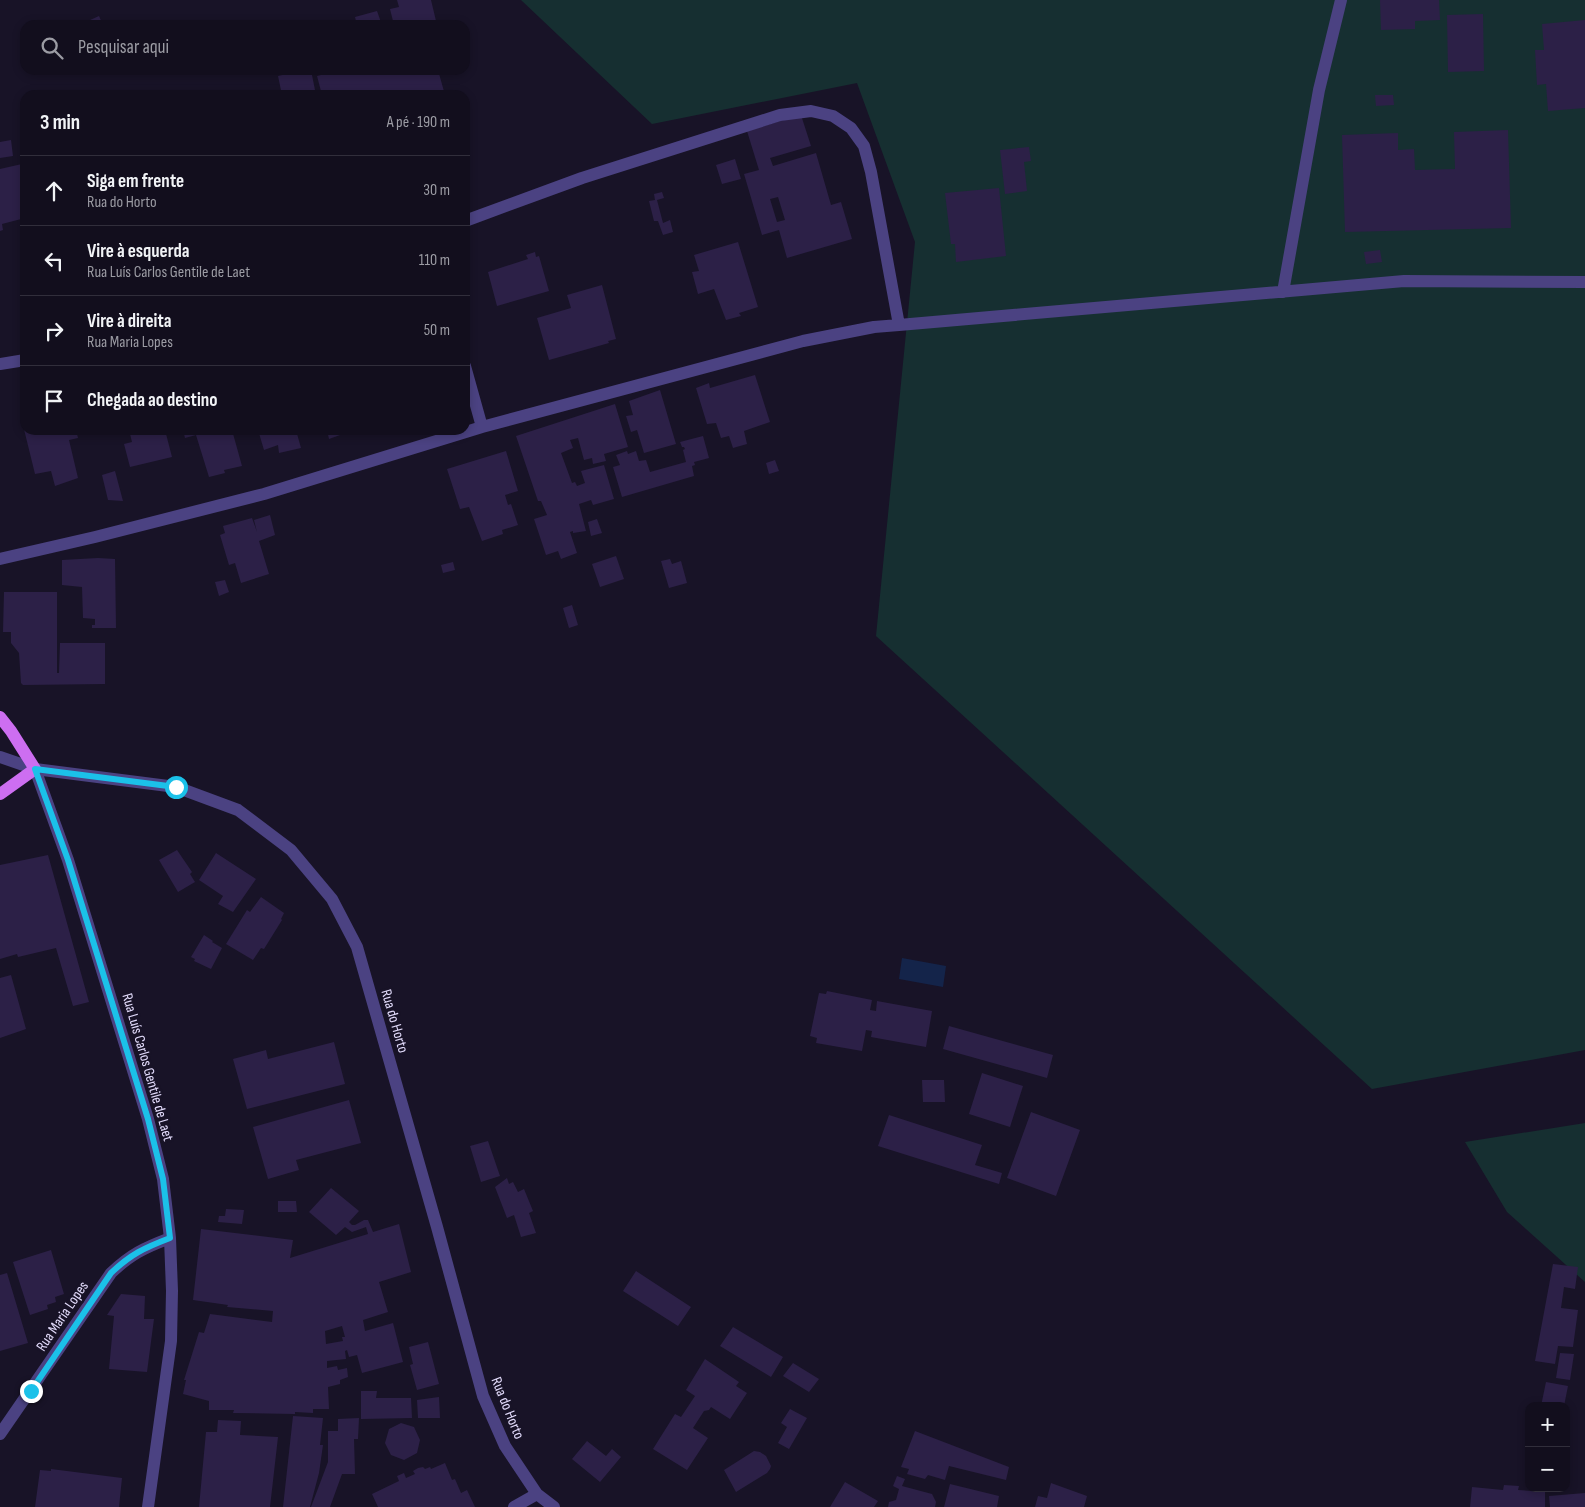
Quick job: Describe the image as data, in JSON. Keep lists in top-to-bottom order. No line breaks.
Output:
{"streets":{"main road":["Rua Luís Carlos Gentile de Laet"],"street":["Rua do Horto","Rua Maria Lopes"]},"crossings":[["Rua do Horto","Rua Luís Carlos Gentile de Laet"],["Rua Luís Carlos Gentile de Laet","Rua Maria Lopes"]],"page":{"search":"Pesquisar aqui","heading":["3 min","A pé · 190 m"],"list":[["Siga em frente","Rua do Horto","30 m"],["Vire à esquerda","Rua Luís Carlos Gentile de Laet","110 m"],["Vire à direita","Rua Maria Lopes","50 m"],"Chegada ao destino"],"map_buttons":["+","−"]}}
